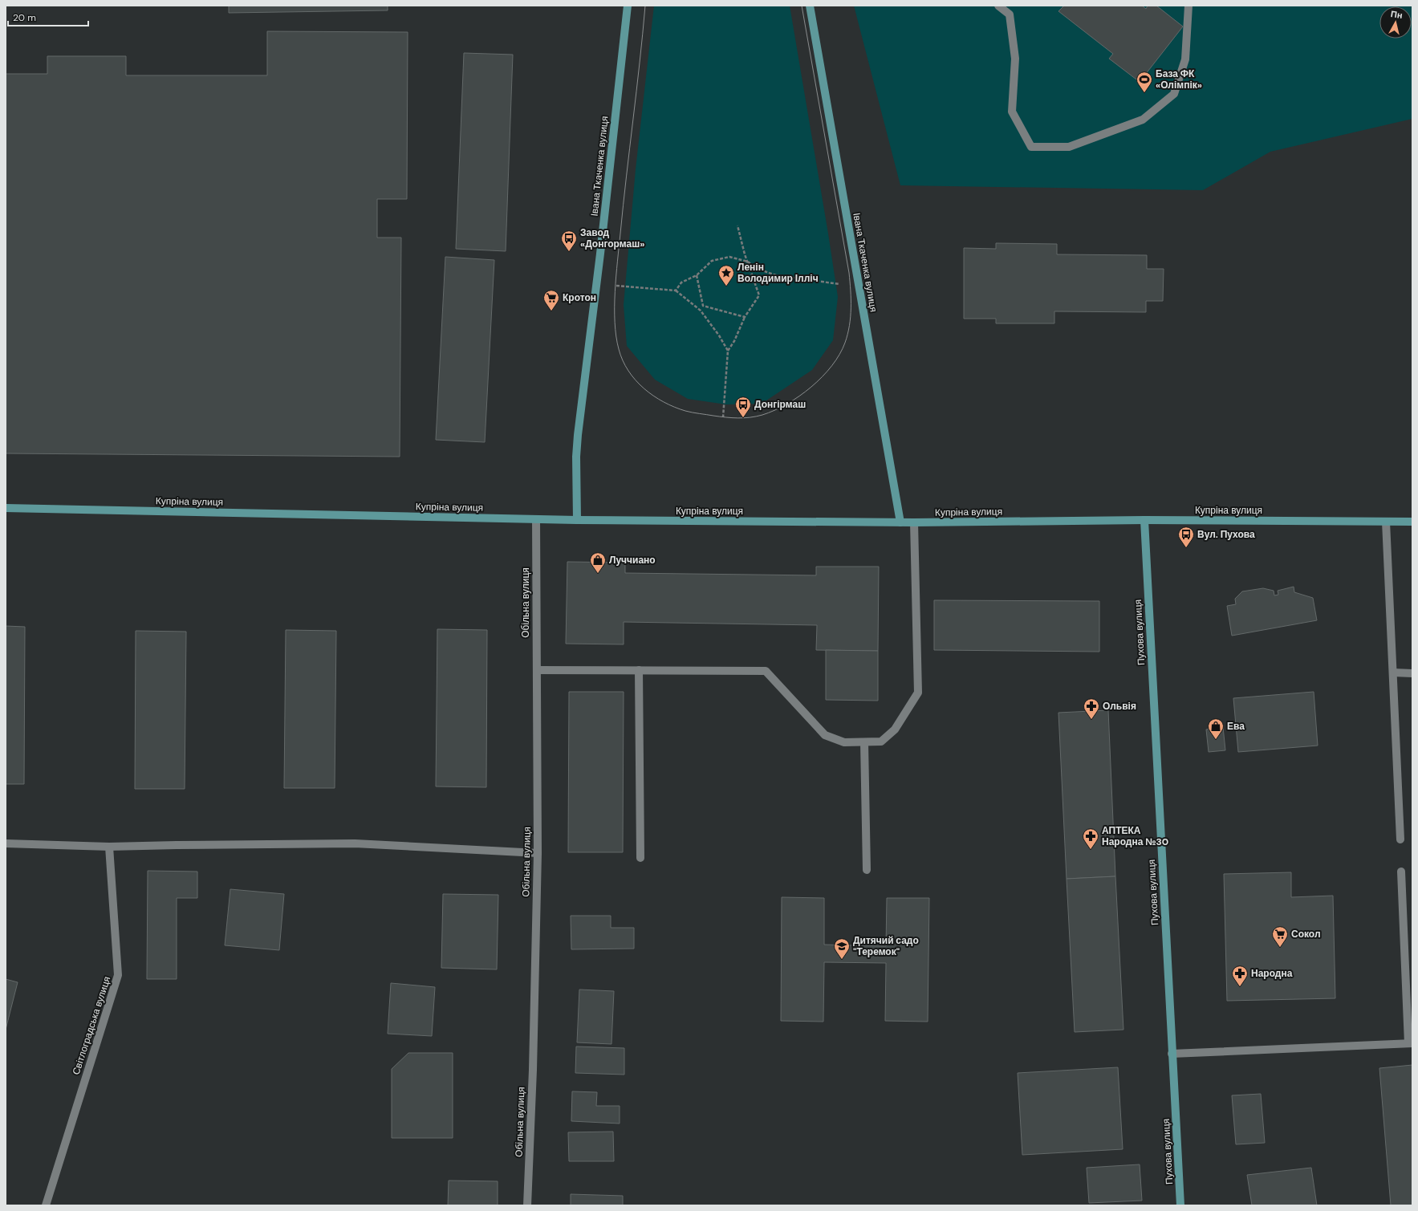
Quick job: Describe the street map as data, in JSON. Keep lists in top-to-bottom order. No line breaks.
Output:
{"streets":{"main road":["Івана Ткаченка вулиця","Купріна вулиця","Пухова вулиця"],"street":["Обільна вулиця","Світлоградська вулиця"]},"crossings":[["Івана Ткаченка вулиця","Купріна вулиця"],["Купріна вулиця","Обільна вулиця"],["Купріна вулиця","Пухова вулиця"]],"places":{"sports":["База ФК «Олімпік»"],"bus stop":["Завод «Донгормаш»","Донгірмаш","Вул. Пухова"],"place":["Ленін Володимир Ілліч"],"supermarket":["Кротон","Сокол"],"shop":["Луччиано","Ева"],"pharmacy":["Ольвія","АПТЕКА Народна №30","Народна"],"school or university":["Дитячий садо \"Теремок\""]},"scale_bar":"20 m","north":"top"}
